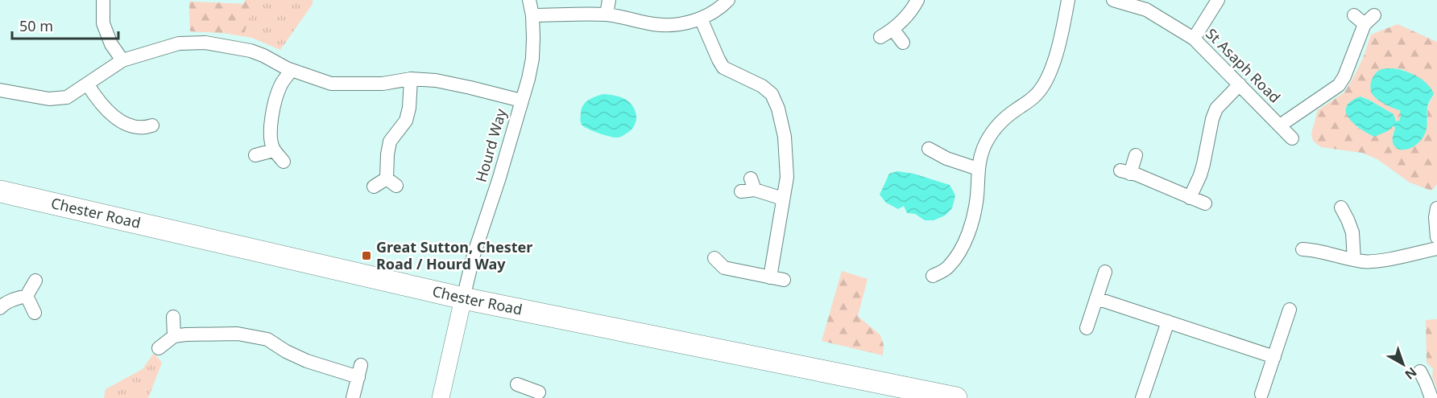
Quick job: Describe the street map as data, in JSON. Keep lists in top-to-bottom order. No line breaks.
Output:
{"streets":{"main road":["Chester Road"],"street":["St Asaph Road","Hourd Way"]},"crossings":[["Hourd Way","Chester Road"]],"places":{"transit":["Great Sutton, Chester Road / Hourd Way"]},"scale_bar":"50 m","north":"bottom right"}
